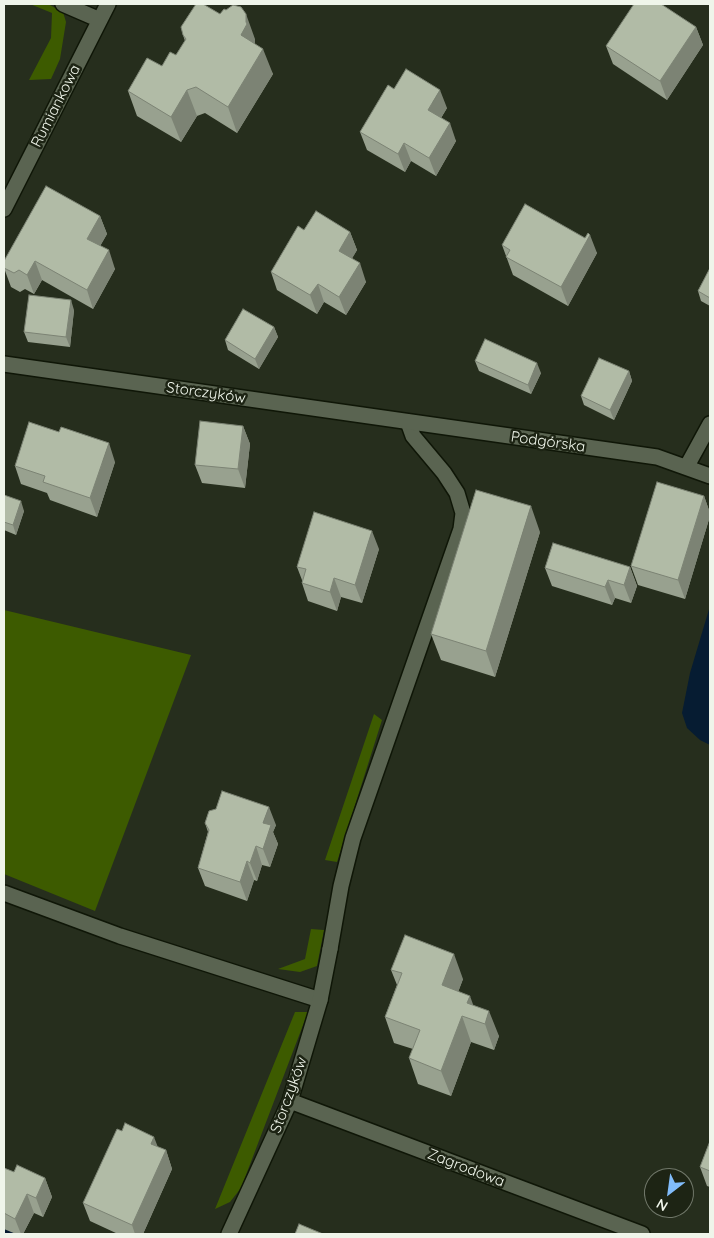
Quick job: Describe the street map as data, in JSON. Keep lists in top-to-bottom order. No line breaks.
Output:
{"streets":{"street":["Rumiankowa","Storczyków","Podgórska","Zagrodowa"]},"crossings":[["Storczyków","Podgórska"],["Storczyków","Zagrodowa"]],"north":"bottom left"}
